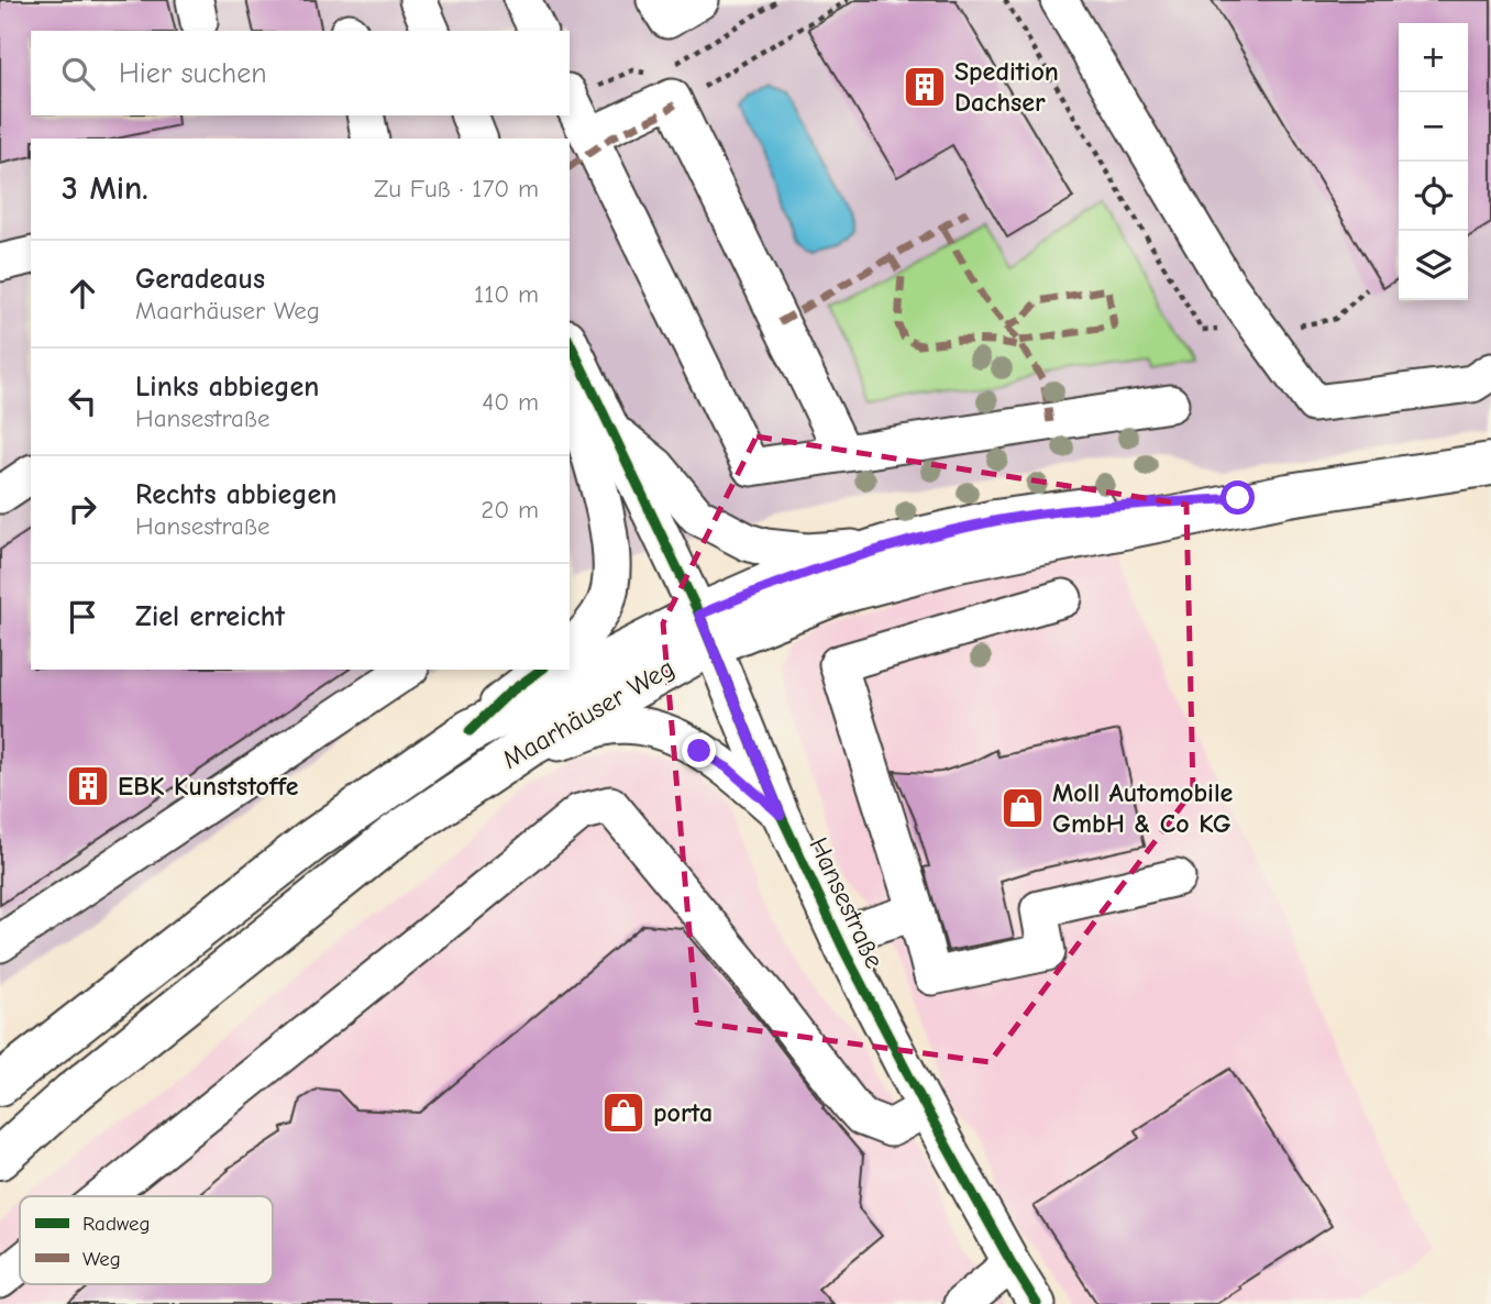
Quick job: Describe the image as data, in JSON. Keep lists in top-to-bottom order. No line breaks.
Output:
{"streets":{"main road":["Maarhäuser Weg"],"street":["Hansestraße"]},"crossings":[["Maarhäuser Weg","Hansestraße"]],"places":{"building":["Spedition Dachser","EBK Kunststoffe"],"shop":["Moll Automobile GmbH & Co KG","porta"]},"legend":["Radweg","Weg"],"page":{"map_buttons":["+","−"],"search":"Hier suchen","heading":["3 Min.","Zu Fuß · 170 m"],"list":[["Geradeaus","Maarhäuser Weg","110 m"],["Links abbiegen","Hansestraße","40 m"],["Rechts abbiegen","Hansestraße","20 m"],"Ziel erreicht"]}}
